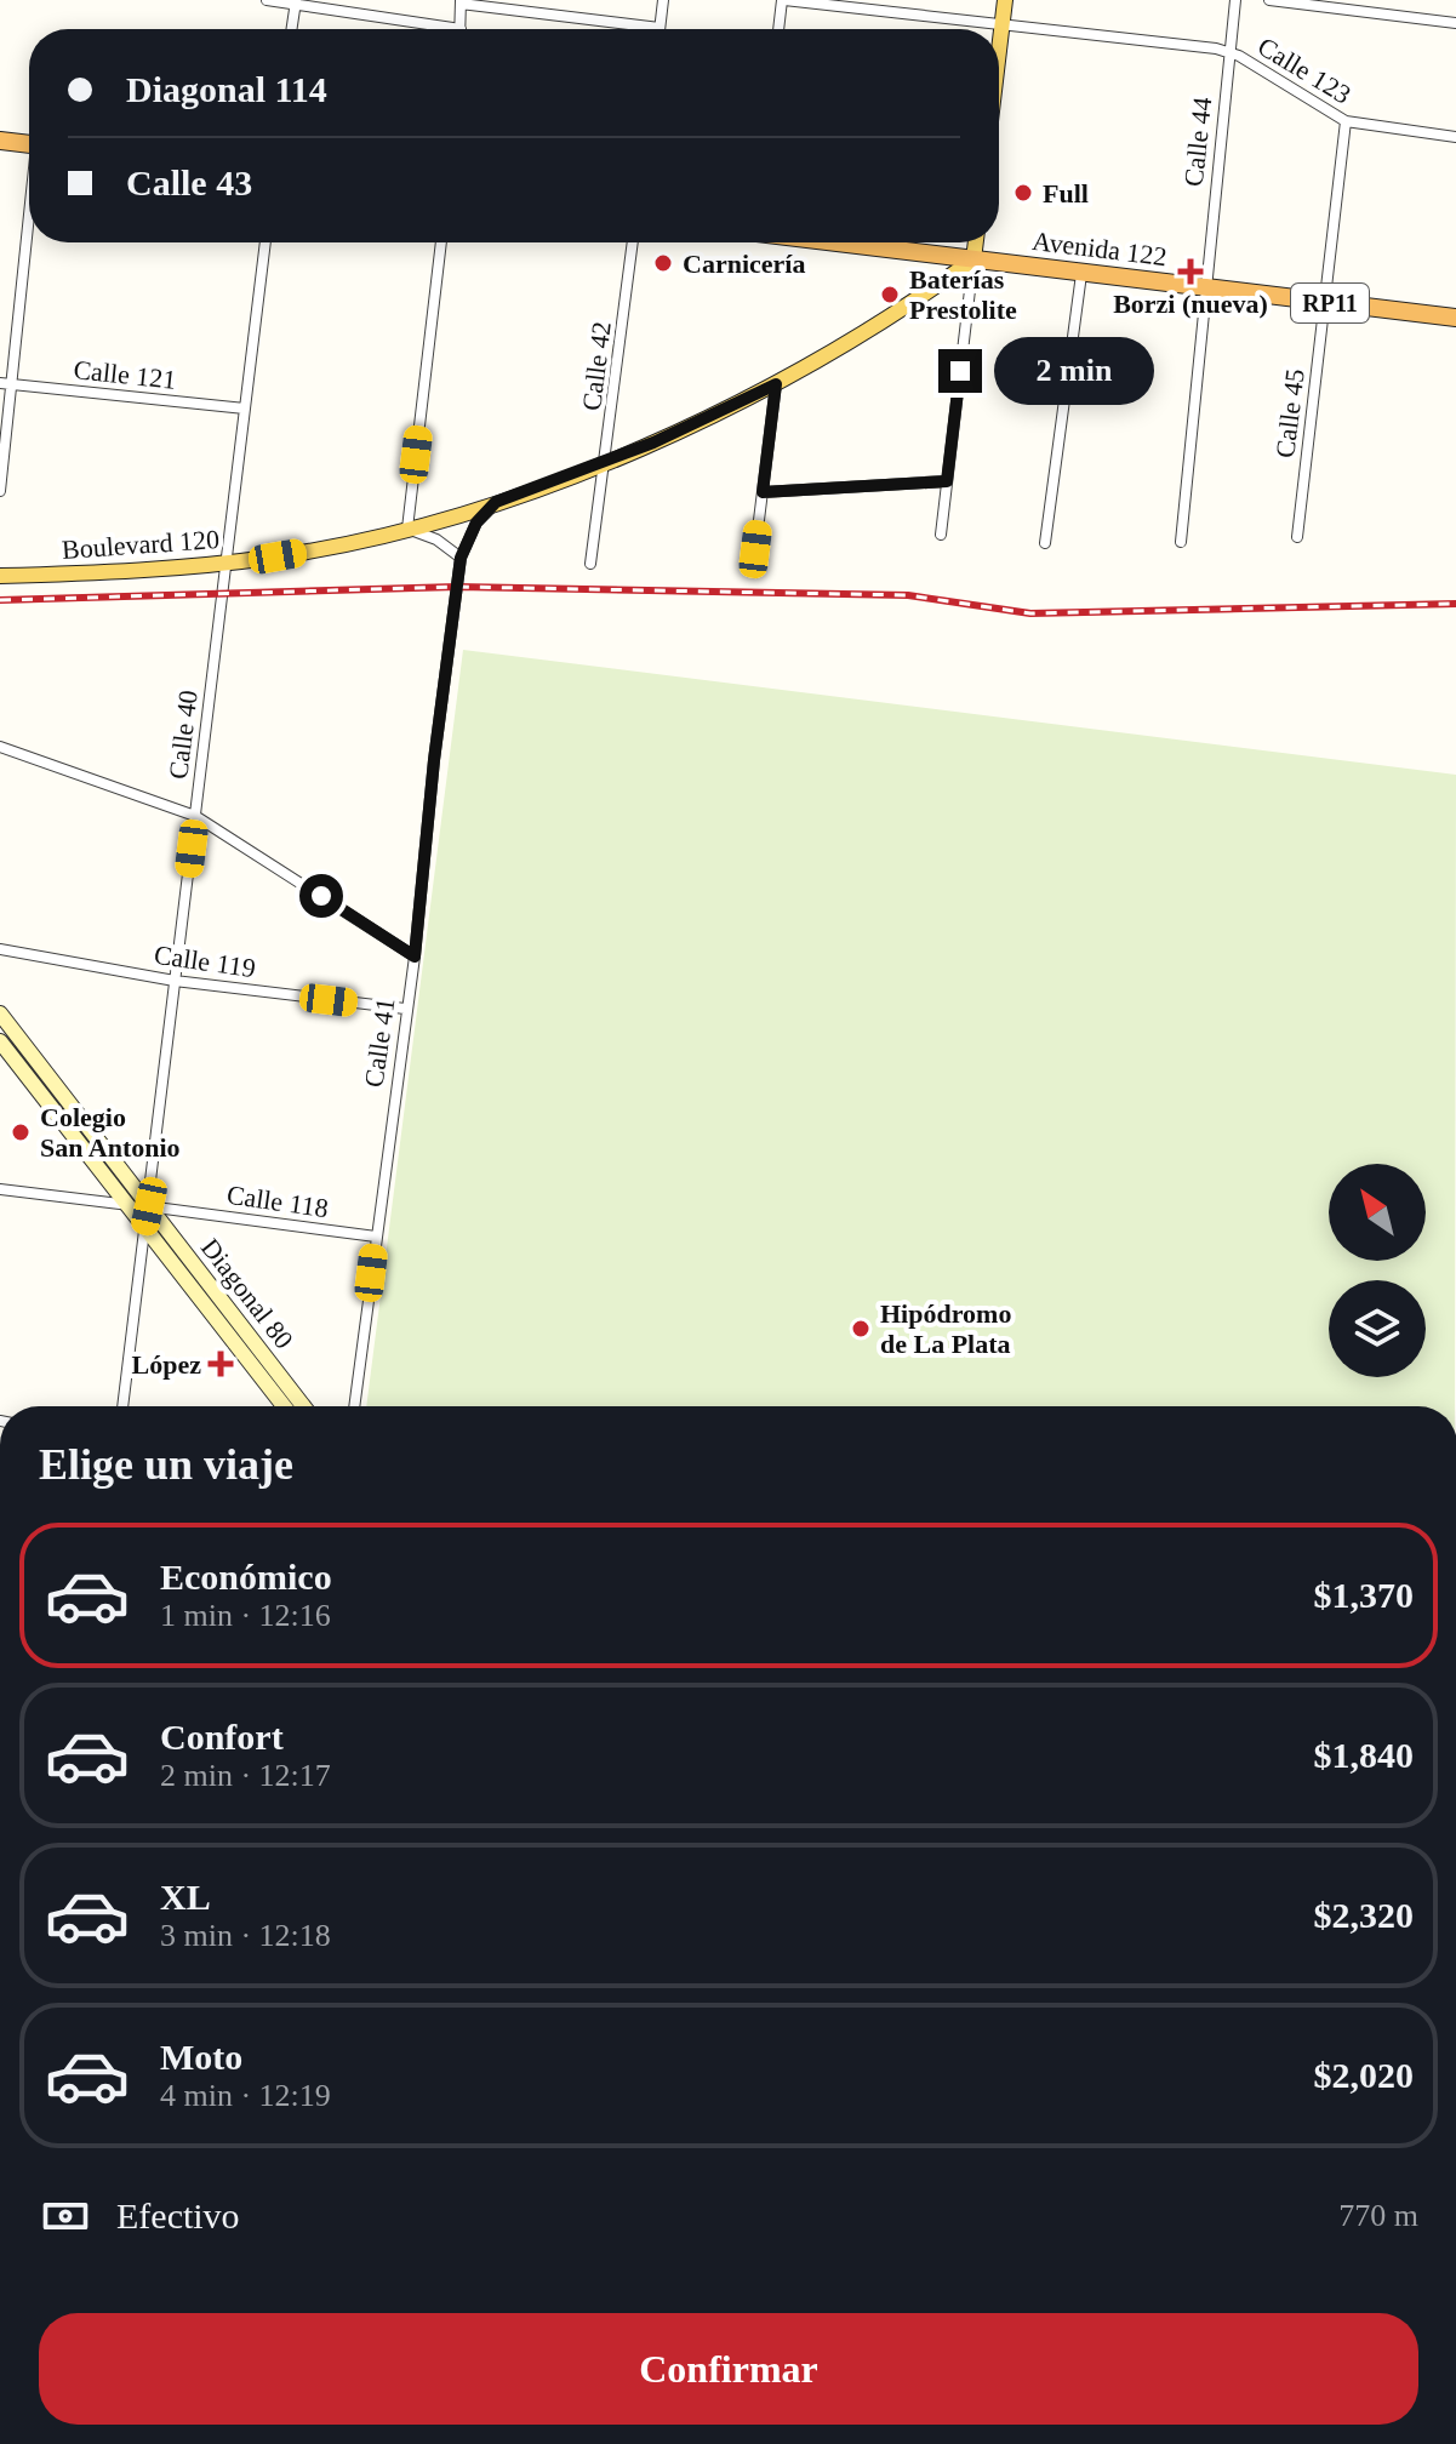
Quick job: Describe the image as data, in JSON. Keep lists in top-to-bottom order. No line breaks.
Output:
{"streets":{"highway":["Avenida 122","RP11"],"main road":["Boulevard 120","Diagonal 80"],"street":["Calle 123","Calle 44","Calle 42","Calle 121","Calle 45","Calle 40","Calle 119","Calle 41","Calle 118"]},"crossings":[["Calle 123","Calle 44"],["Calle 123","Calle 45"],["Calle 44","Avenida 122"],["Avenida 122","Calle 45"],["Avenida 122","Boulevard 120"],["Calle 42","Boulevard 120"],["Calle 121","Calle 40"],["Boulevard 120","Calle 40"],["Boulevard 120","Calle 41"],["Calle 40","Calle 119"],["Calle 40","Calle 118"],["Calle 40","Diagonal 80"],["Calle 119","Calle 41"],["Calle 41","Calle 118"],["Calle 118","Diagonal 80"]],"places":{"other":["Full","Carnicería","Baterías Prestolite","Colegio San Antonio","Hipódromo de La Plata"],"health":["Borzi (nueva)","López"]},"north":"top left","page":{"banner":["Diagonal 114","Calle 43"],"bubble":"2 min","heading":"Elige un viaje","list":[{"name":"Económico","note":"1 min · 12:16","value":"$1,370"},{"name":"Confort","note":"2 min · 12:17","value":"$1,840"},{"name":"XL","note":"3 min · 12:18","value":"$2,320"},{"name":"Moto","note":"4 min · 12:19","value":"$2,020"}],"pay":["Efectivo","770 m"],"buttons":"Confirmar"}}
